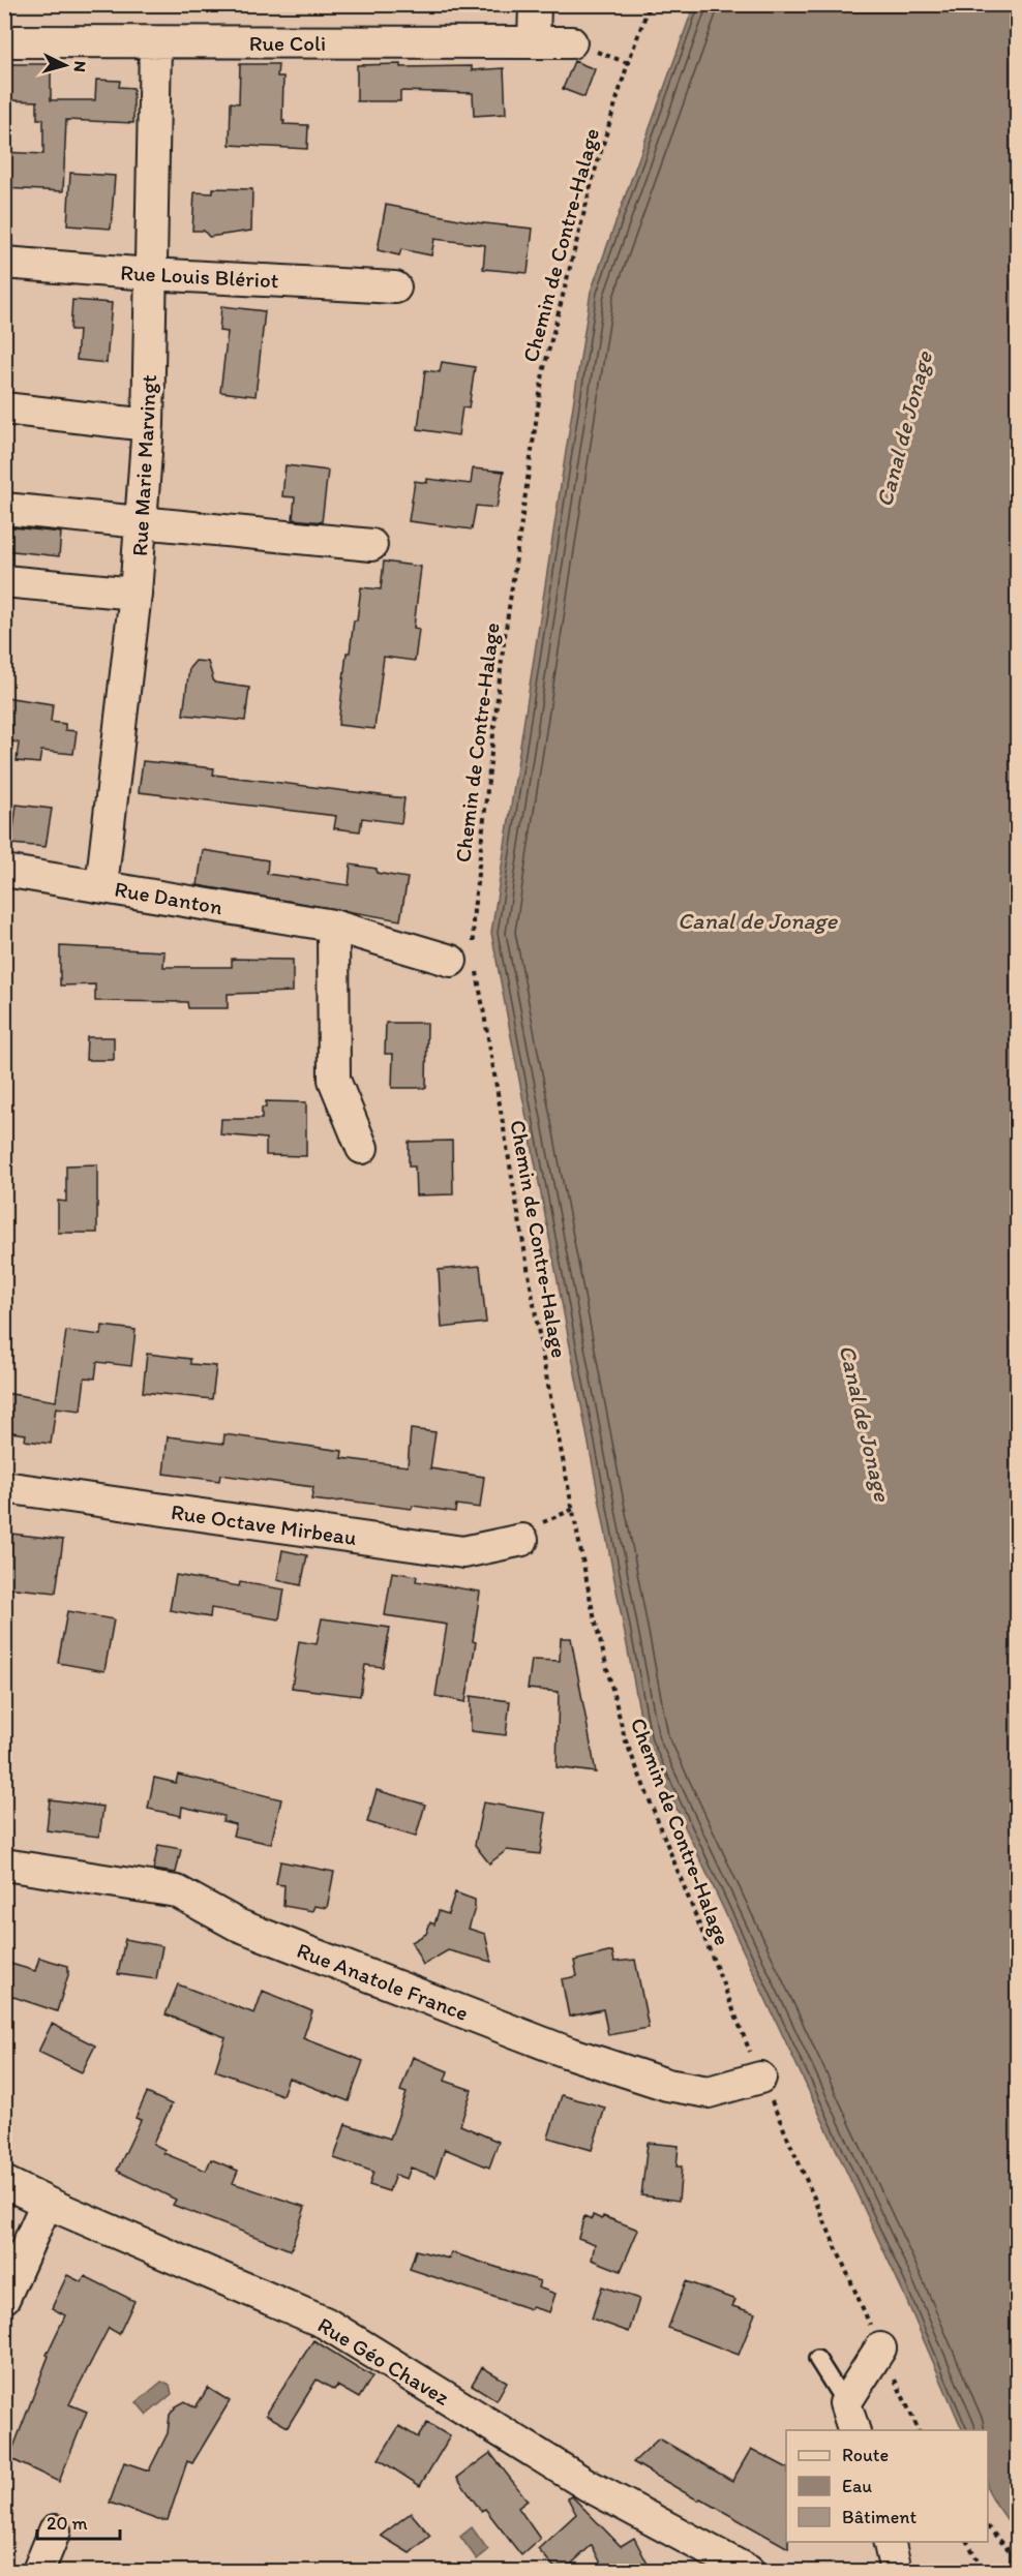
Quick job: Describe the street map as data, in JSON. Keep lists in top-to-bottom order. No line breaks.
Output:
{"streets":{"street":["Rue Coli","Rue Louis Blériot","Rue Marie Marvingt","Rue Danton","Rue Octave Mirbeau","Rue Anatole France","Rue Géo Chavez"],"path":["Chemin de Contre-Halage"]},"crossings":[["Rue Coli","Rue Marie Marvingt"],["Chemin de Contre-Halage","Rue Danton"],["Chemin de Contre-Halage","Rue Anatole France"],["Rue Louis Blériot","Rue Marie Marvingt"],["Rue Marie Marvingt","Rue Danton"]],"water":["Canal de Jonage"],"legend":["Route","Eau","Bâtiment"],"scale_bar":"20 m","north":"right"}
